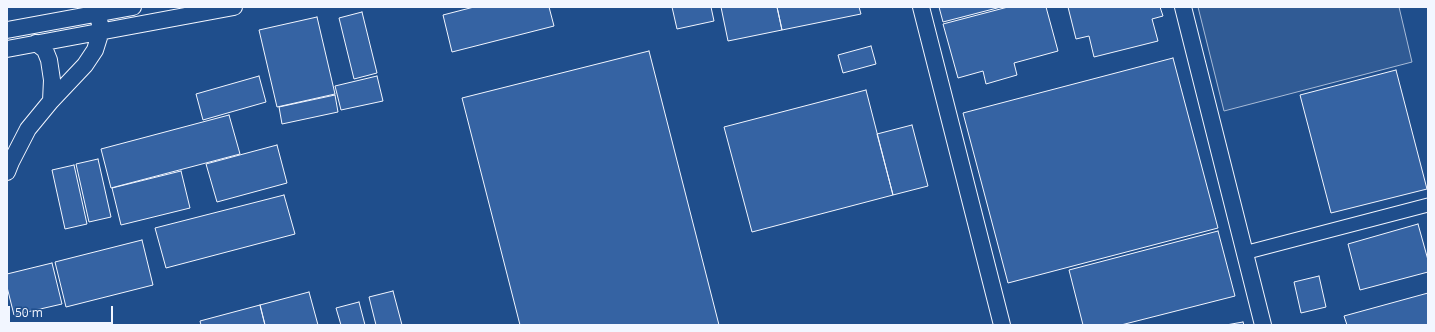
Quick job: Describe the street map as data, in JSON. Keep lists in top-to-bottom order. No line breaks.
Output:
{"scale_bar":"50 m"}
